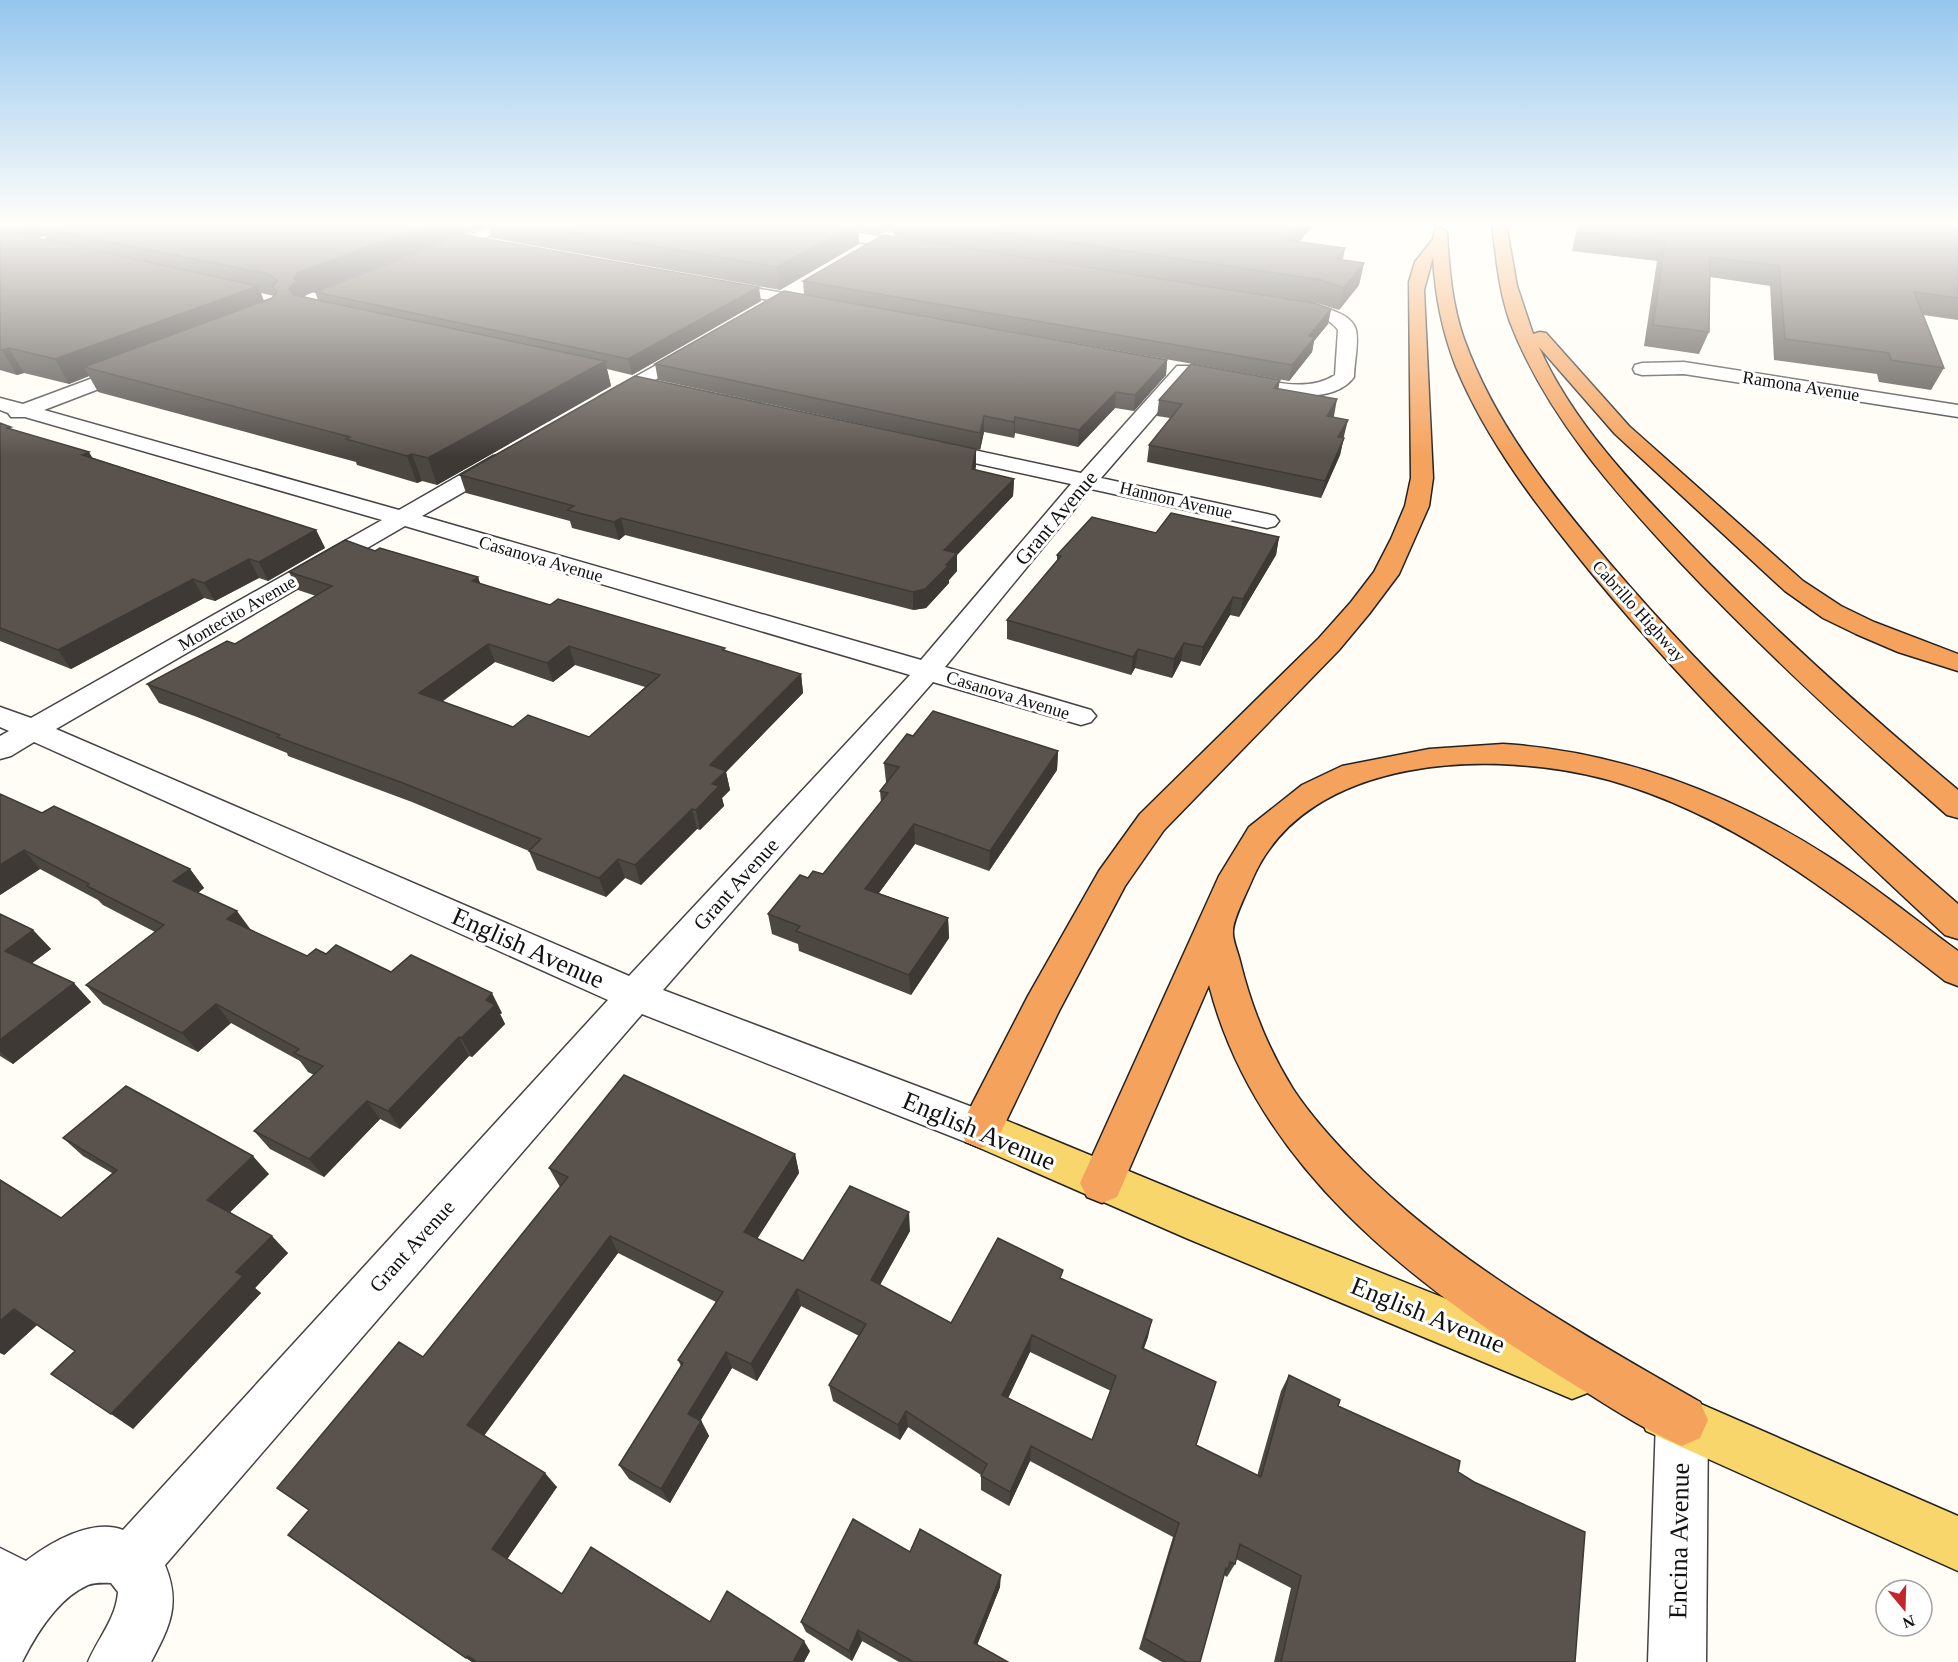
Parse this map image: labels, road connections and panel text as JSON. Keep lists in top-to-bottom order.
{
  "streets": {
    "highway": ["Cabrillo Highway"],
    "main road": ["English Avenue"],
    "street": [
      "Ramona Avenue",
      "Hannon Avenue",
      "Grant Avenue",
      "Casanova Avenue",
      "Montecito Avenue",
      "Encina Avenue"
    ]
  },
  "crossings": [
    ["Hannon Avenue", "Grant Avenue"],
    ["Grant Avenue", "Casanova Avenue"],
    ["Grant Avenue", "English Avenue"],
    ["Casanova Avenue", "Montecito Avenue"],
    ["Montecito Avenue", "English Avenue"],
    ["English Avenue", "Encina Avenue"]
  ],
  "north": "bottom"
}
